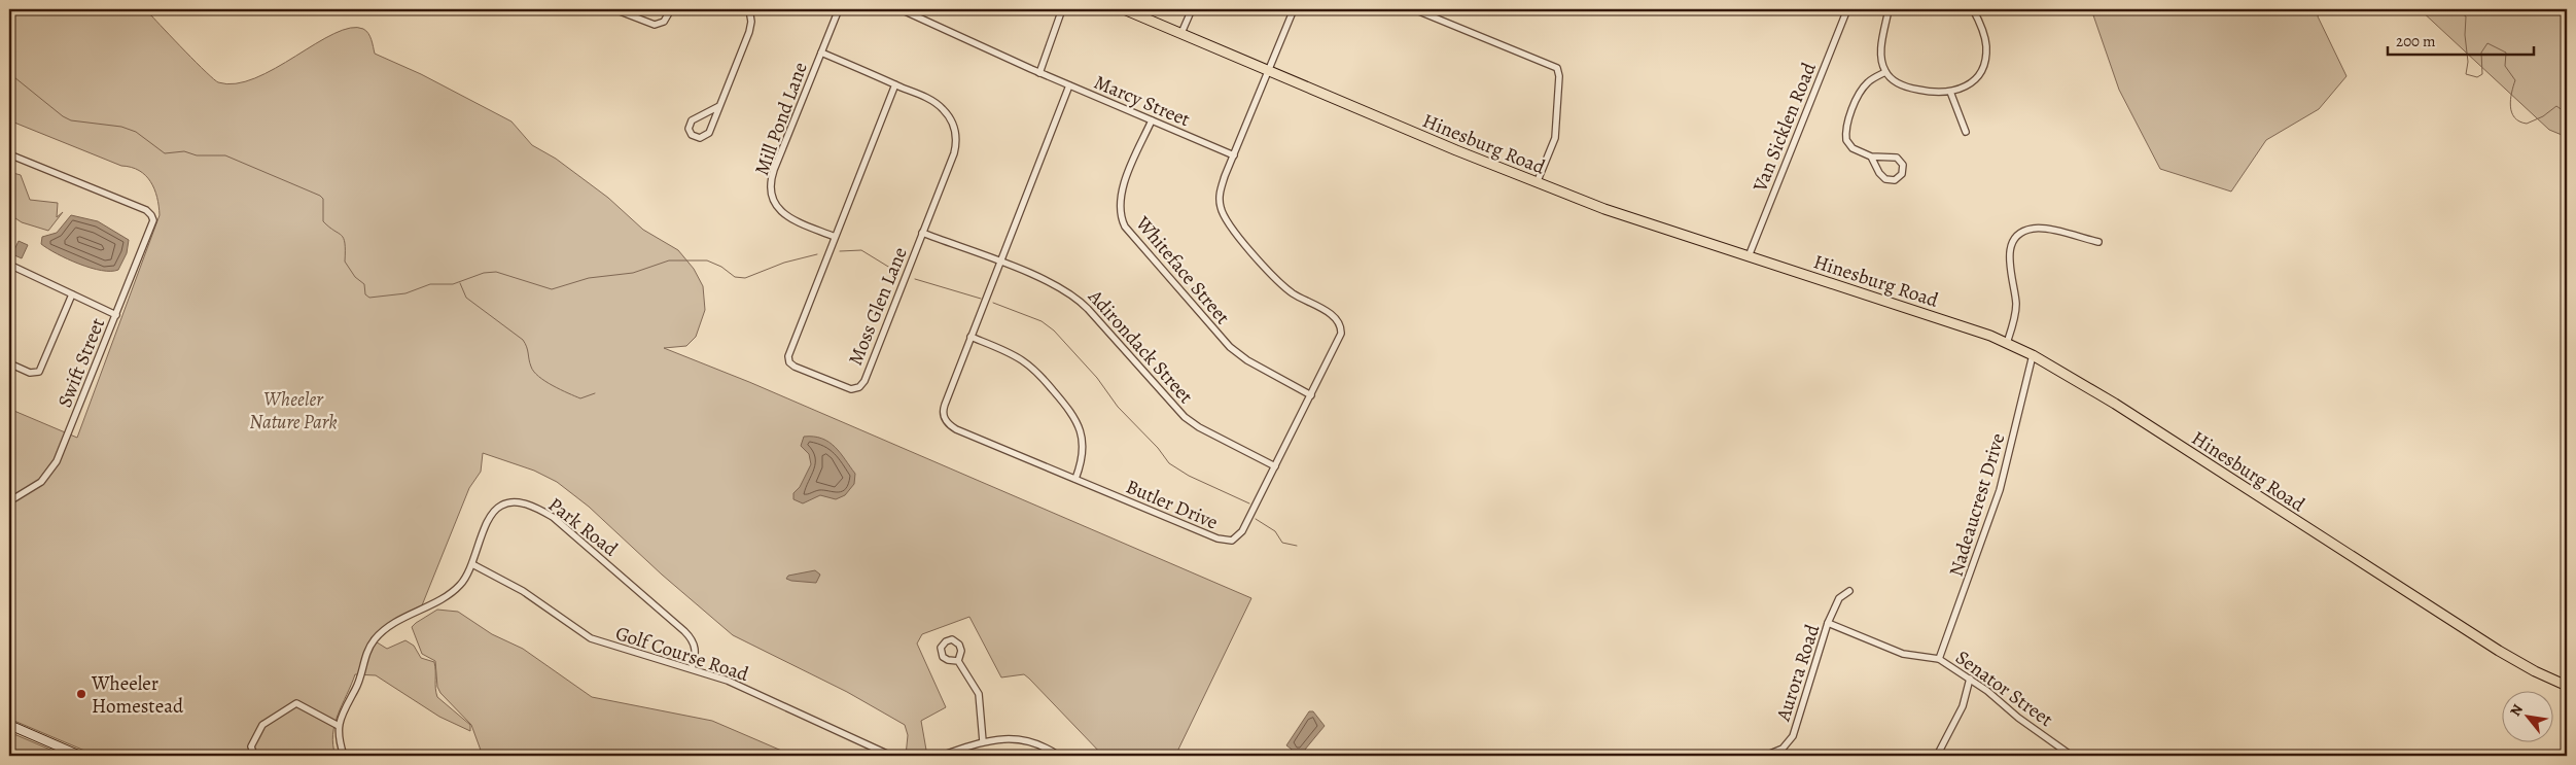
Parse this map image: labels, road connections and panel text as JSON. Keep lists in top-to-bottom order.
{
  "streets": {
    "main road": ["Hinesburg Road"],
    "street": [
      "Marcy Street",
      "Mill Pond Lane",
      "Van Sicklen Road",
      "Whiteface Street",
      "Moss Glen Lane",
      "Adirondack Street",
      "Swift Street",
      "Butler Drive",
      "Nadeaucrest Drive",
      "Park Road",
      "Golf Course Road",
      "Aurora Road",
      "Senator Street"
    ]
  },
  "crossings": [
    ["Marcy Street", "Whiteface Street"],
    ["Marcy Street", "Butler Drive"],
    ["Mill Pond Lane", "Moss Glen Lane"],
    ["Van Sicklen Road", "Hinesburg Road"],
    ["Hinesburg Road", "Butler Drive"],
    ["Hinesburg Road", "Nadeaucrest Drive"],
    ["Whiteface Street", "Butler Drive"],
    ["Moss Glen Lane", "Adirondack Street"],
    ["Adirondack Street", "Butler Drive"],
    ["Nadeaucrest Drive", "Senator Street"],
    ["Park Road", "Golf Course Road"],
    ["Aurora Road", "Senator Street"]
  ],
  "parks": ["Wheeler Nature Park"],
  "places": ["Wheeler Homestead"],
  "scale_bar": "200 m",
  "north": "top left"
}
